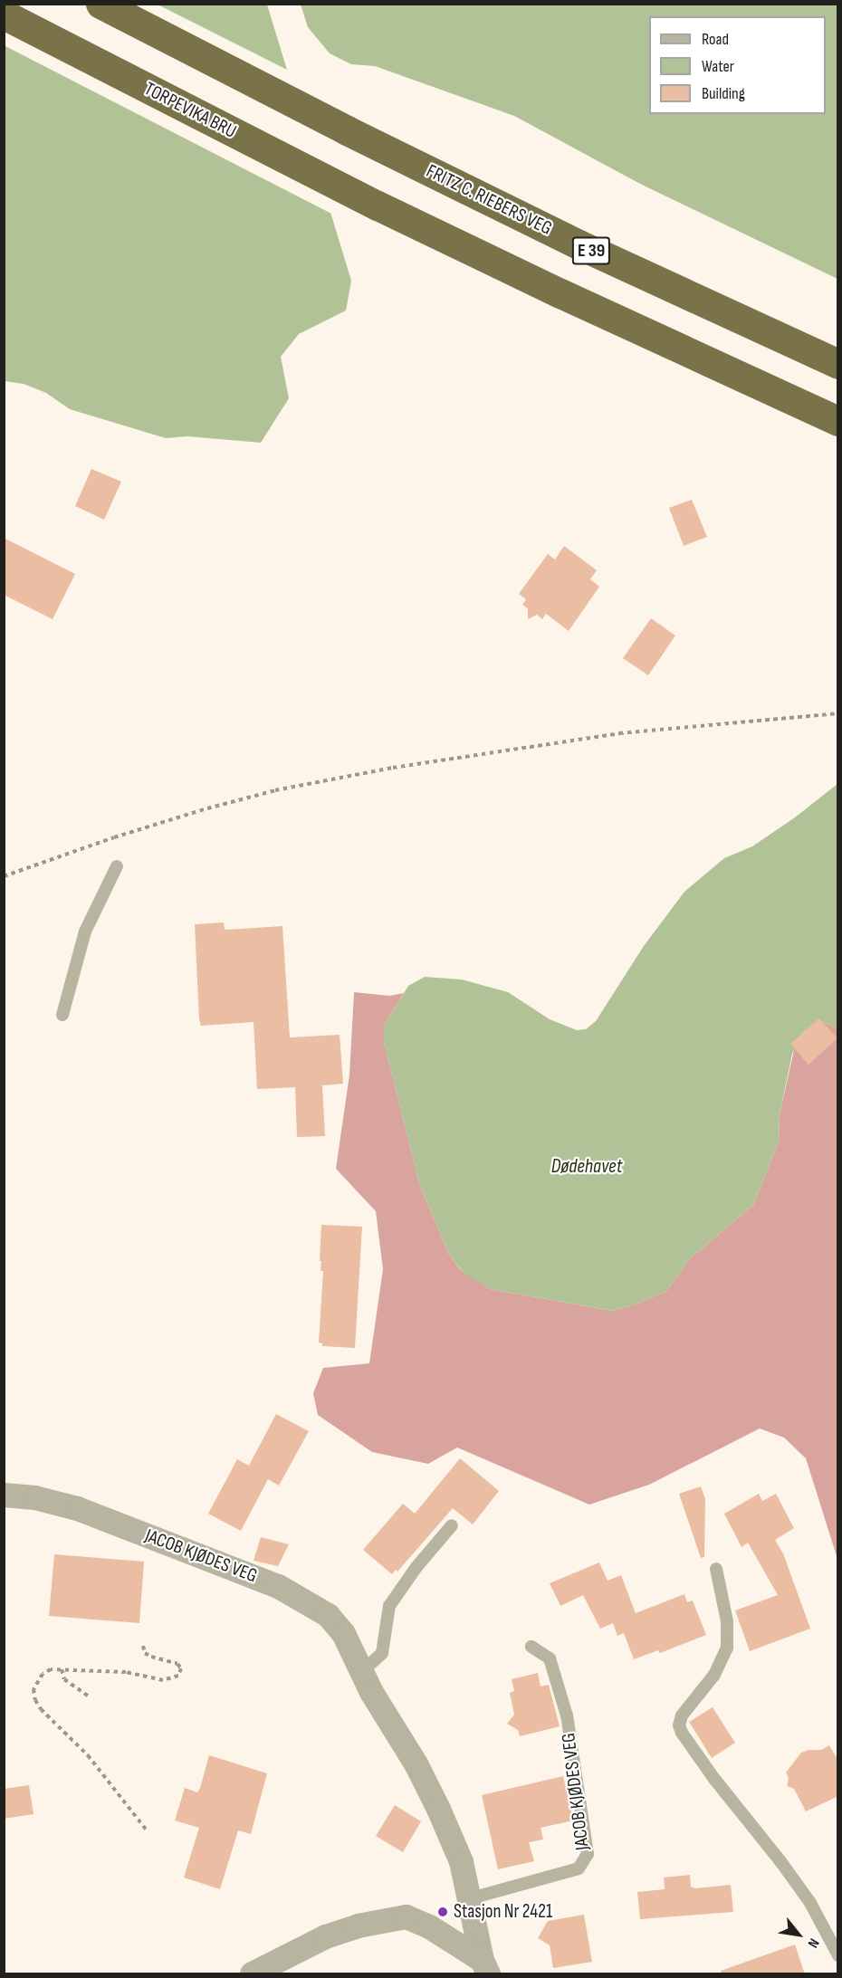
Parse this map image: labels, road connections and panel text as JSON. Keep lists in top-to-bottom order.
{
  "streets": {
    "highway": ["TORPEVIKA BRU", "FRITZ C. RIEBERS VEG", "E 39"],
    "street": ["JACOB KJØDES VEG"]
  },
  "water": ["Dødehavet"],
  "places": ["Stasjon Nr 2421"],
  "legend": ["Road", "Water", "Building"],
  "north": "bottom right"
}
